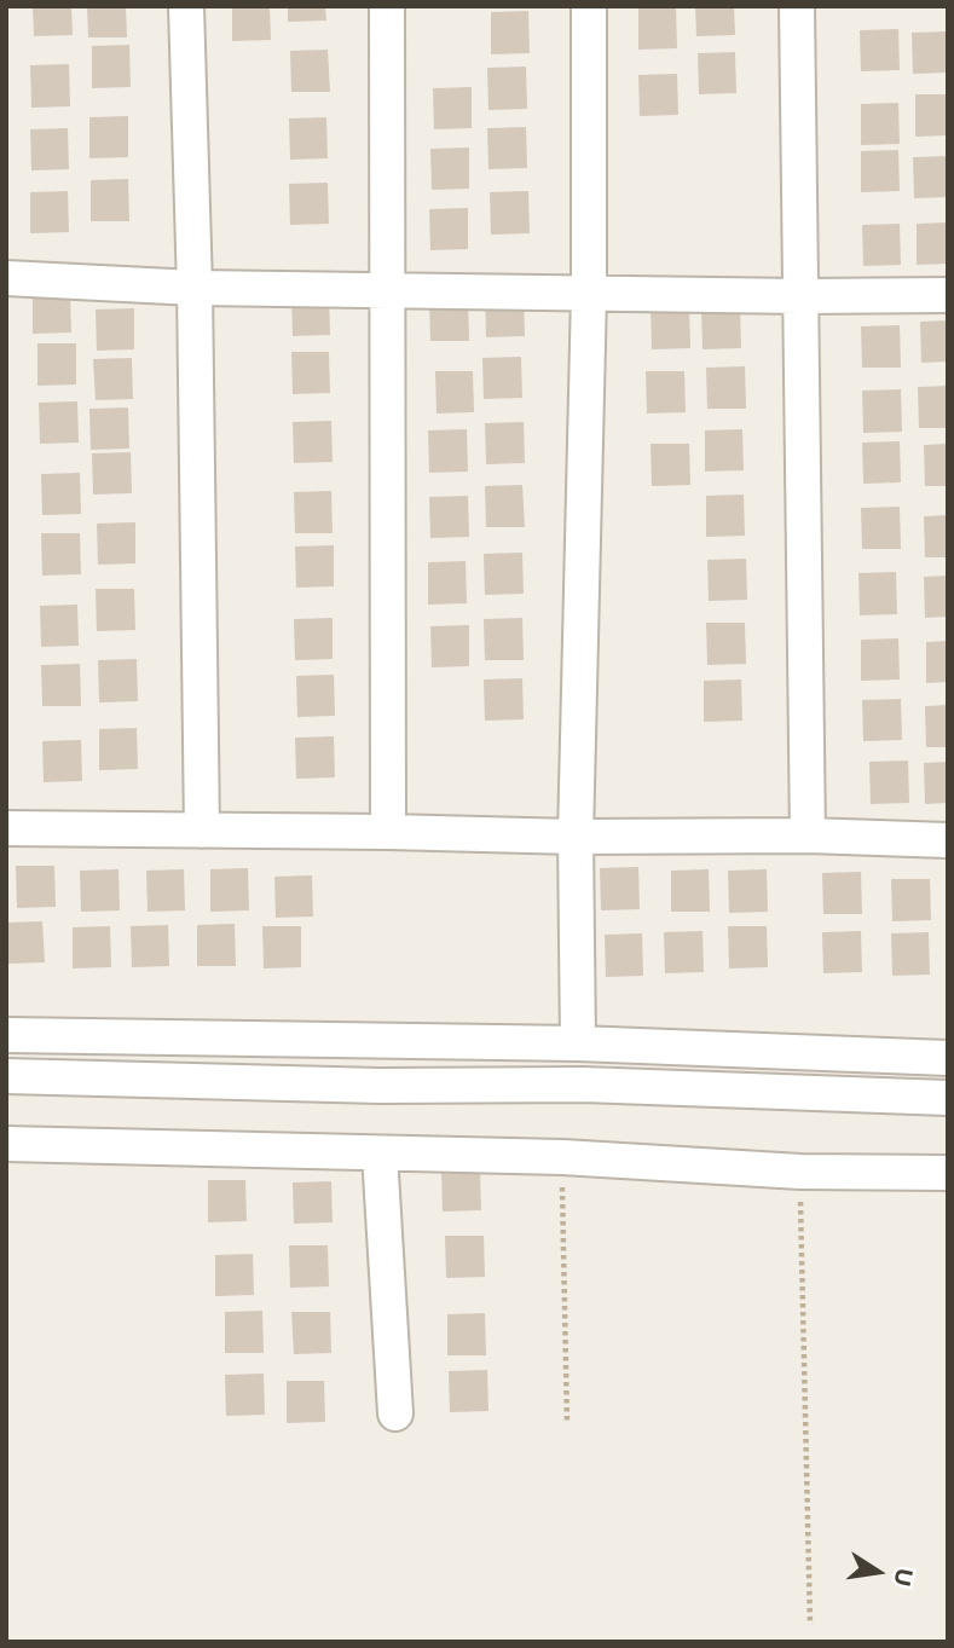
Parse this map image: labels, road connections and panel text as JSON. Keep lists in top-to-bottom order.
{
  "north": "right"
}
